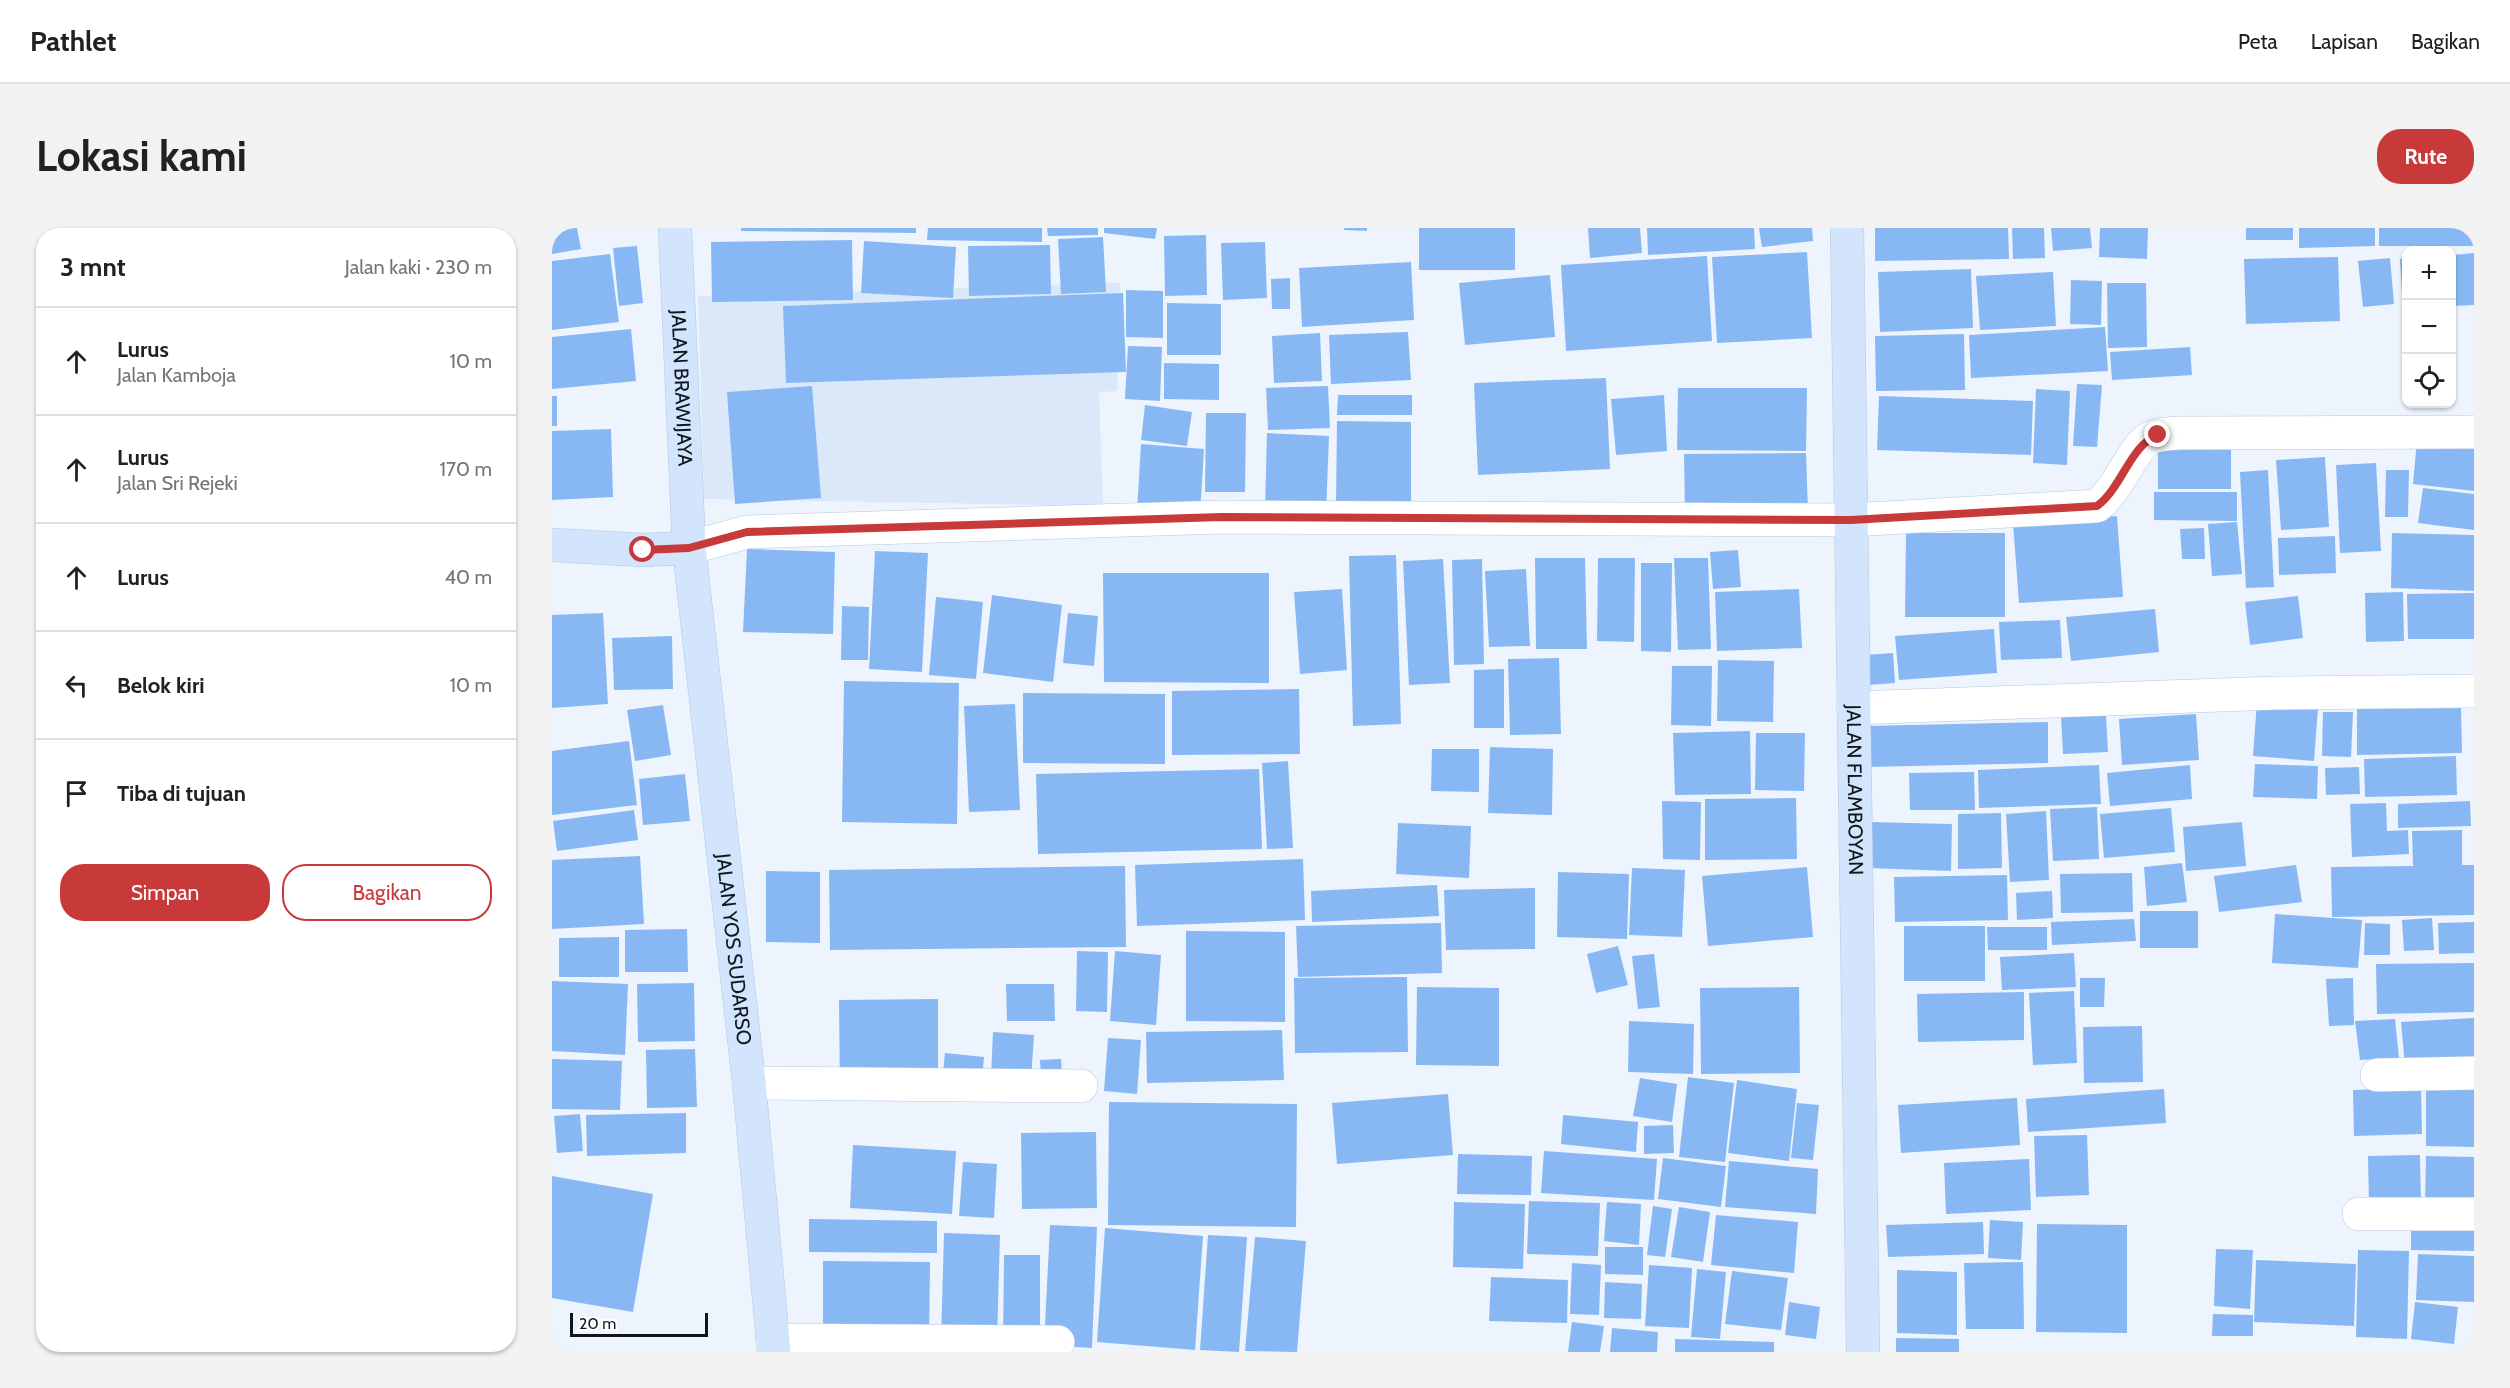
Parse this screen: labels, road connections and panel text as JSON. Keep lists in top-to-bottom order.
{
  "streets": {
    "street": ["JALAN BRAWIJAYA", "JALAN FLAMBOYAN", "JALAN YOS SUDARSO"]
  },
  "crossings": [
    ["JALAN BRAWIJAYA", "JALAN YOS SUDARSO"]
  ],
  "scale_bar": "20 m",
  "page": {
    "header": "Pathlet",
    "nav": ["Peta", "Lapisan", "Bagikan"],
    "buttons": [
      "Rute",
      ["Simpan", "Bagikan"]
    ],
    "title": "Lokasi kami",
    "heading": ["3 mnt", "Jalan kaki · 230 m"],
    "map_buttons": ["+", "−"],
    "list": [
      ["Lurus", "Jalan Kamboja", "10 m"],
      ["Lurus", "Jalan Sri Rejeki", "170 m"],
      ["Lurus", "40 m"],
      ["Belok kiri", "10 m"],
      "Tiba di tujuan"
    ],
    "scale": "20 m"
  }
}
